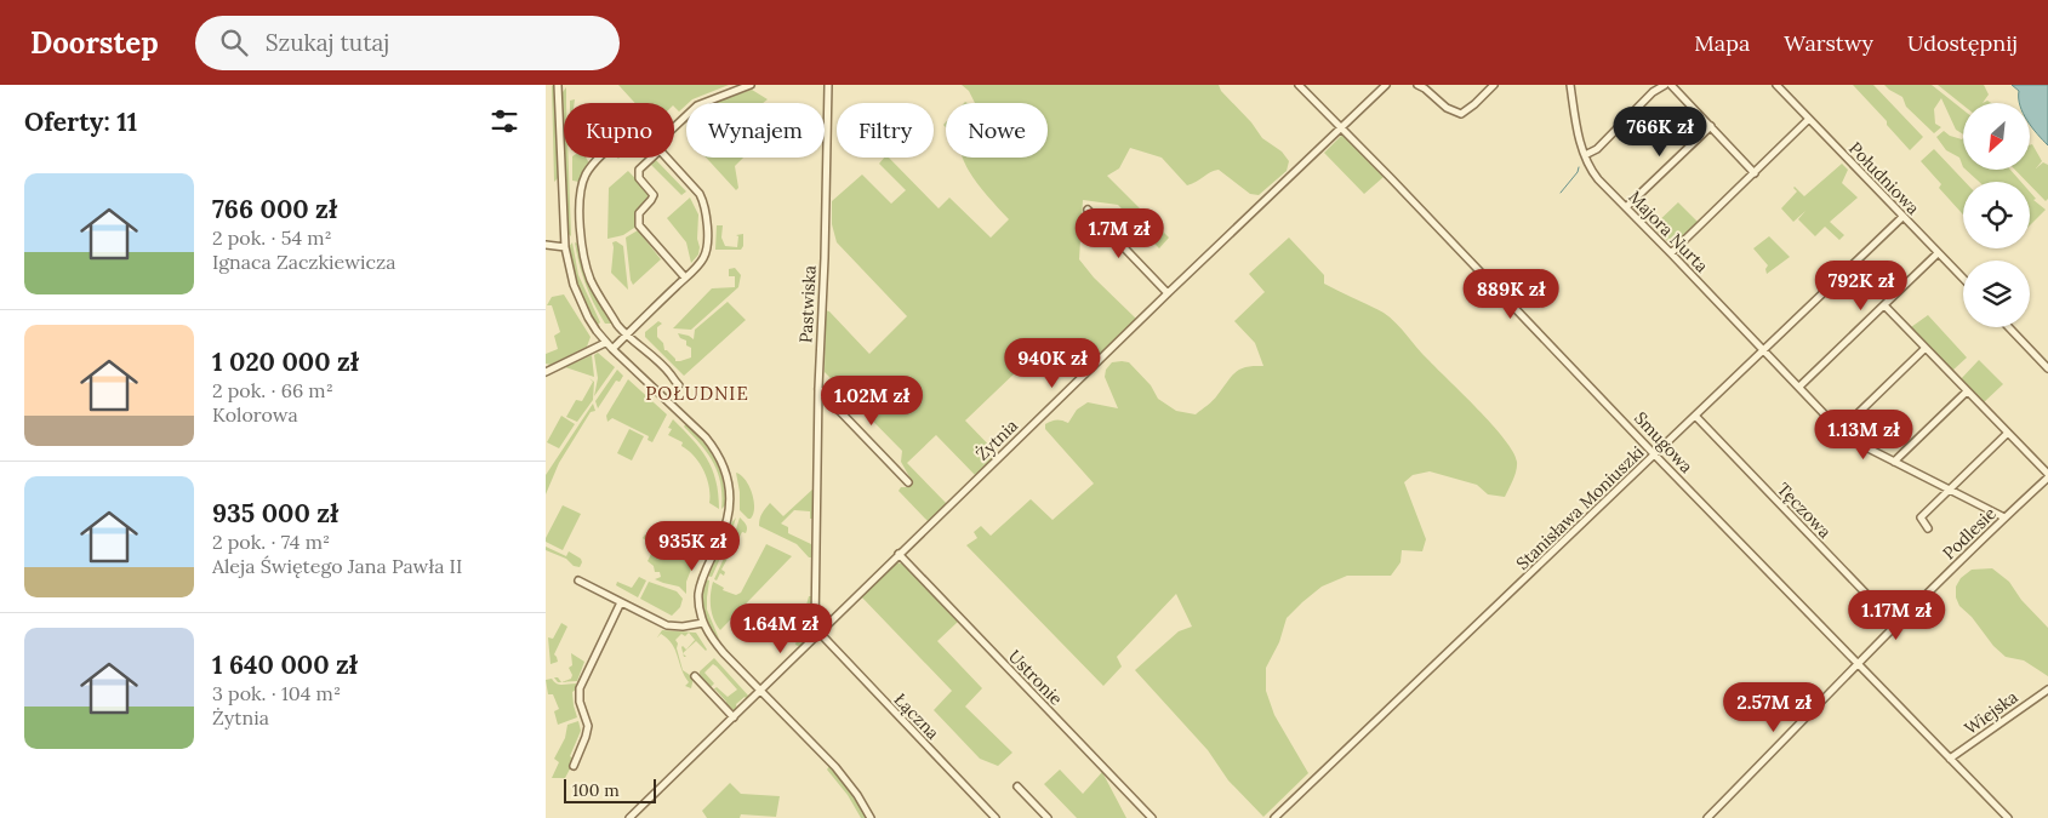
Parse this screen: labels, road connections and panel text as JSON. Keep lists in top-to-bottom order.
{
  "streets": {
    "street": [
      "Południowa",
      "Majora Nurta",
      "Pastwiska",
      "Żytnia",
      "Smugowa",
      "Stanisława Moniuszki",
      "Tęczowa",
      "Podlesie",
      "Ustronie",
      "Wiejska",
      "Łączna"
    ]
  },
  "crossings": [
    ["Południowa", "Stanisława Moniuszki"],
    ["Majora Nurta", "Stanisława Moniuszki"],
    ["Majora Nurta", "Podlesie"],
    ["Pastwiska", "Żytnia"],
    ["Pastwiska", "Łączna"],
    ["Żytnia", "Smugowa"],
    ["Żytnia", "Ustronie"],
    ["Żytnia", "Łączna"],
    ["Smugowa", "Stanisława Moniuszki"],
    ["Smugowa", "Podlesie"],
    ["Smugowa", "Wiejska"],
    ["Stanisława Moniuszki", "Tęczowa"],
    ["Tęczowa", "Podlesie"]
  ],
  "districts": ["POŁUDNIE"],
  "scale_bar": "100 m",
  "north": "bottom left",
  "page": {
    "header": "Doorstep",
    "search": "Szukaj tutaj",
    "nav": ["Mapa", "Warstwy", "Udostępnij"],
    "heading": "Oferty: 11",
    "chip": [
      "Kupno",
      "Wynajem",
      "Filtry",
      "Nowe"
    ],
    "price": [
      "766K zł",
      "1.7M zł",
      "792K zł",
      "889K zł",
      "940K zł",
      "1.02M zł",
      "1.13M zł",
      "935K zł",
      "1.17M zł",
      "1.64M zł",
      "2.57M zł"
    ],
    "list": [
      {
        "name": "766 000 zł",
        "note": "2 pok. · 54 m² · Ignaca Zaczkiewicza"
      },
      {
        "name": "1 020 000 zł",
        "note": "2 pok. · 66 m² · Kolorowa"
      },
      {
        "name": "935 000 zł",
        "note": "2 pok. · 74 m² · Aleja Świętego Jana Pawła II"
      },
      {
        "name": "1 640 000 zł",
        "note": "3 pok. · 104 m² · Żytnia"
      }
    ],
    "scale": "100 m"
  }
}
